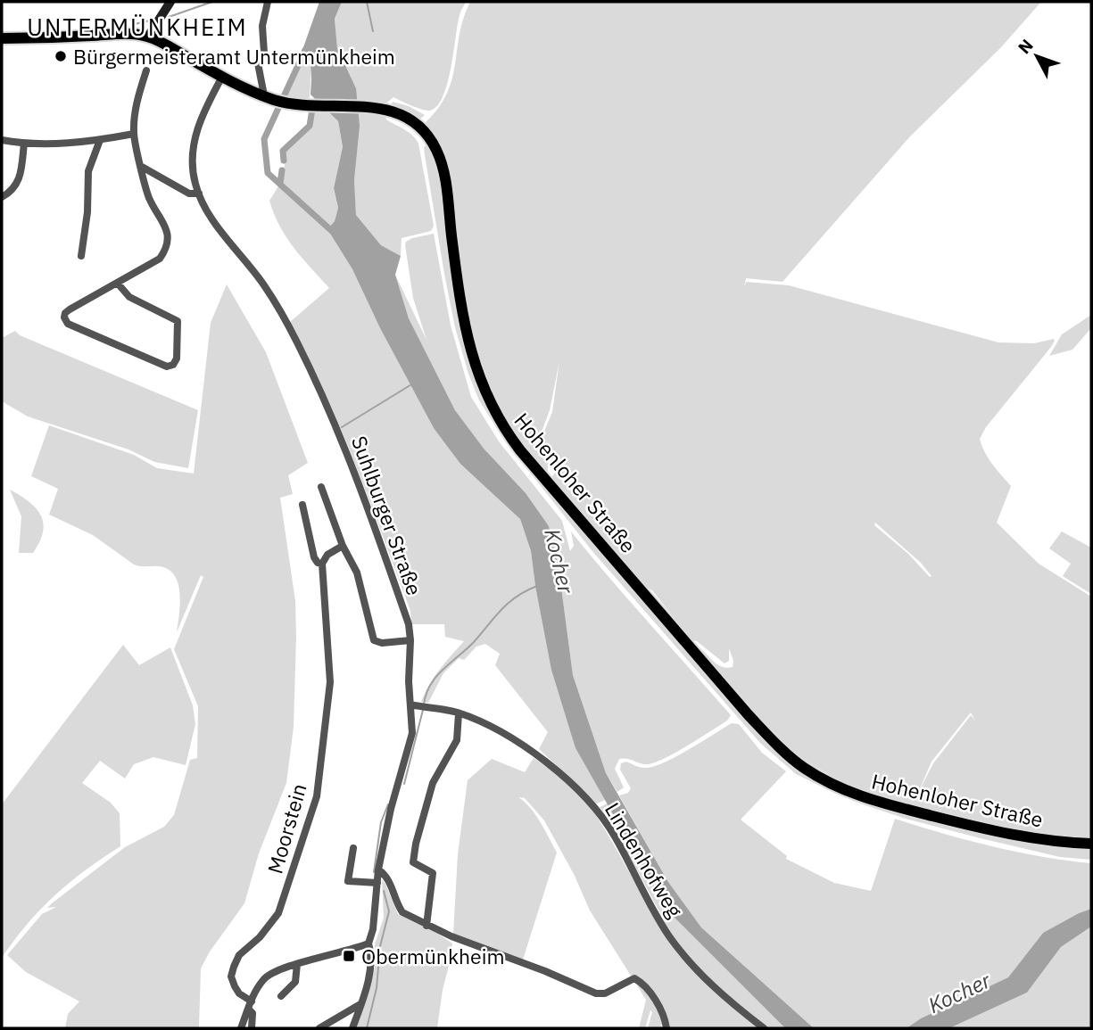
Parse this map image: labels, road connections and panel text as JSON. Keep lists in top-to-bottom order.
{
  "streets": {
    "main road": ["Hohenloher Straße"],
    "street": ["Suhlburger Straße", "Moorstein", "Lindenhofweg"]
  },
  "crossings": [
    ["Hohenloher Straße", "Suhlburger Straße"],
    ["Suhlburger Straße", "Lindenhofweg"]
  ],
  "districts": ["UNTERMÜNKHEIM"],
  "water": ["Kocher"],
  "places": {
    "other": ["Bürgermeisteramt Untermünkheim"],
    "transit": ["Obermünkheim"]
  },
  "north": "top left"
}
